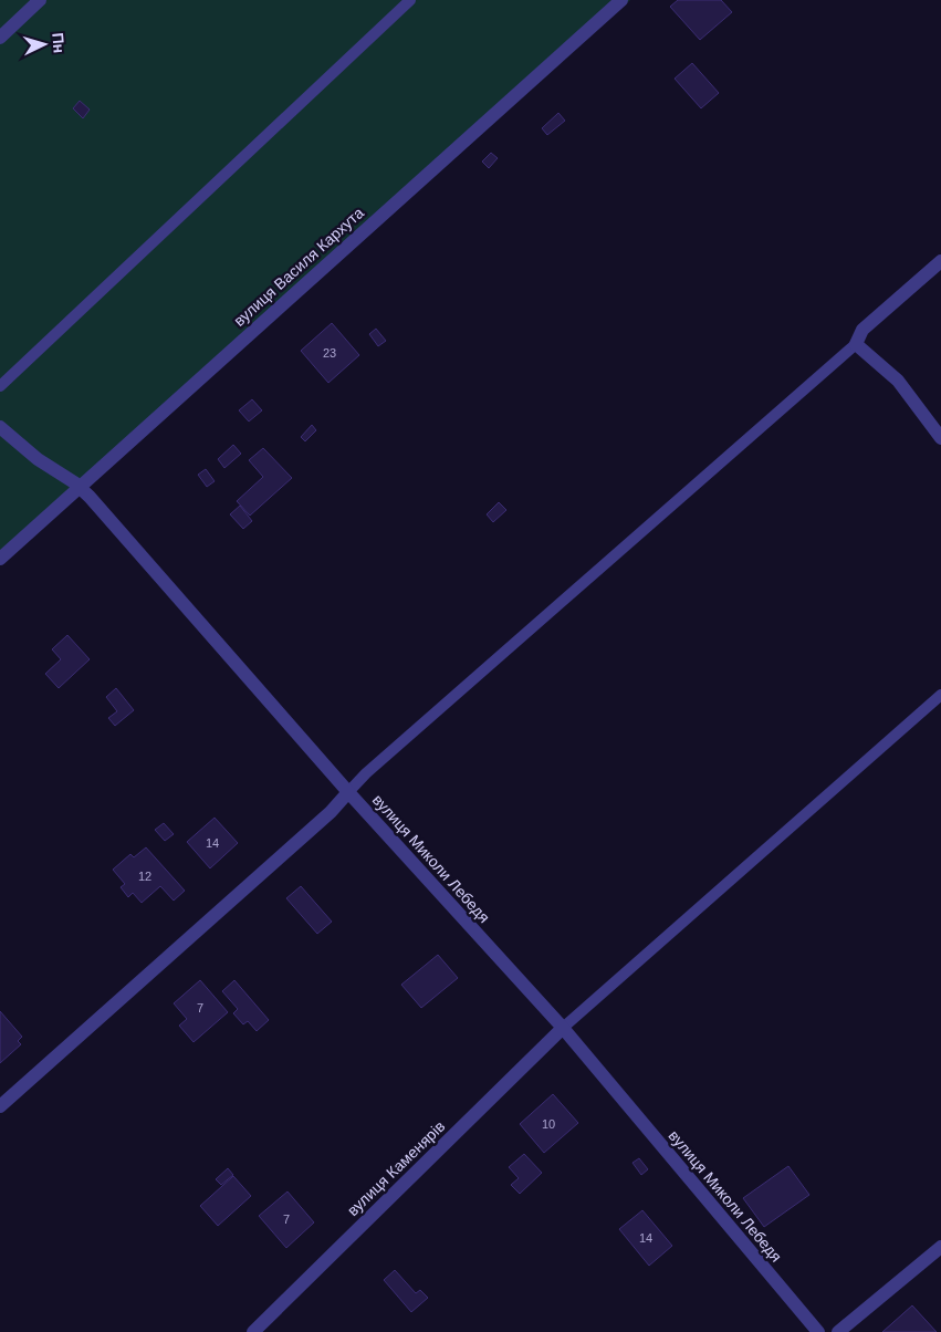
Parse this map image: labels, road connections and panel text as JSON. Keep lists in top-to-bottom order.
{
  "streets": {
    "street": ["вулиця Василя Кархута", "вулиця Миколи Лебедя", "вулиця Каменярів"]
  },
  "crossings": [
    ["вулиця Василя Кархута", "вулиця Миколи Лебедя"],
    ["вулиця Миколи Лебедя", "вулиця Каменярів"]
  ],
  "house_numbers": [
    "23",
    "14",
    "12",
    "7",
    "10",
    "7",
    "14"
  ],
  "north": "right"
}
